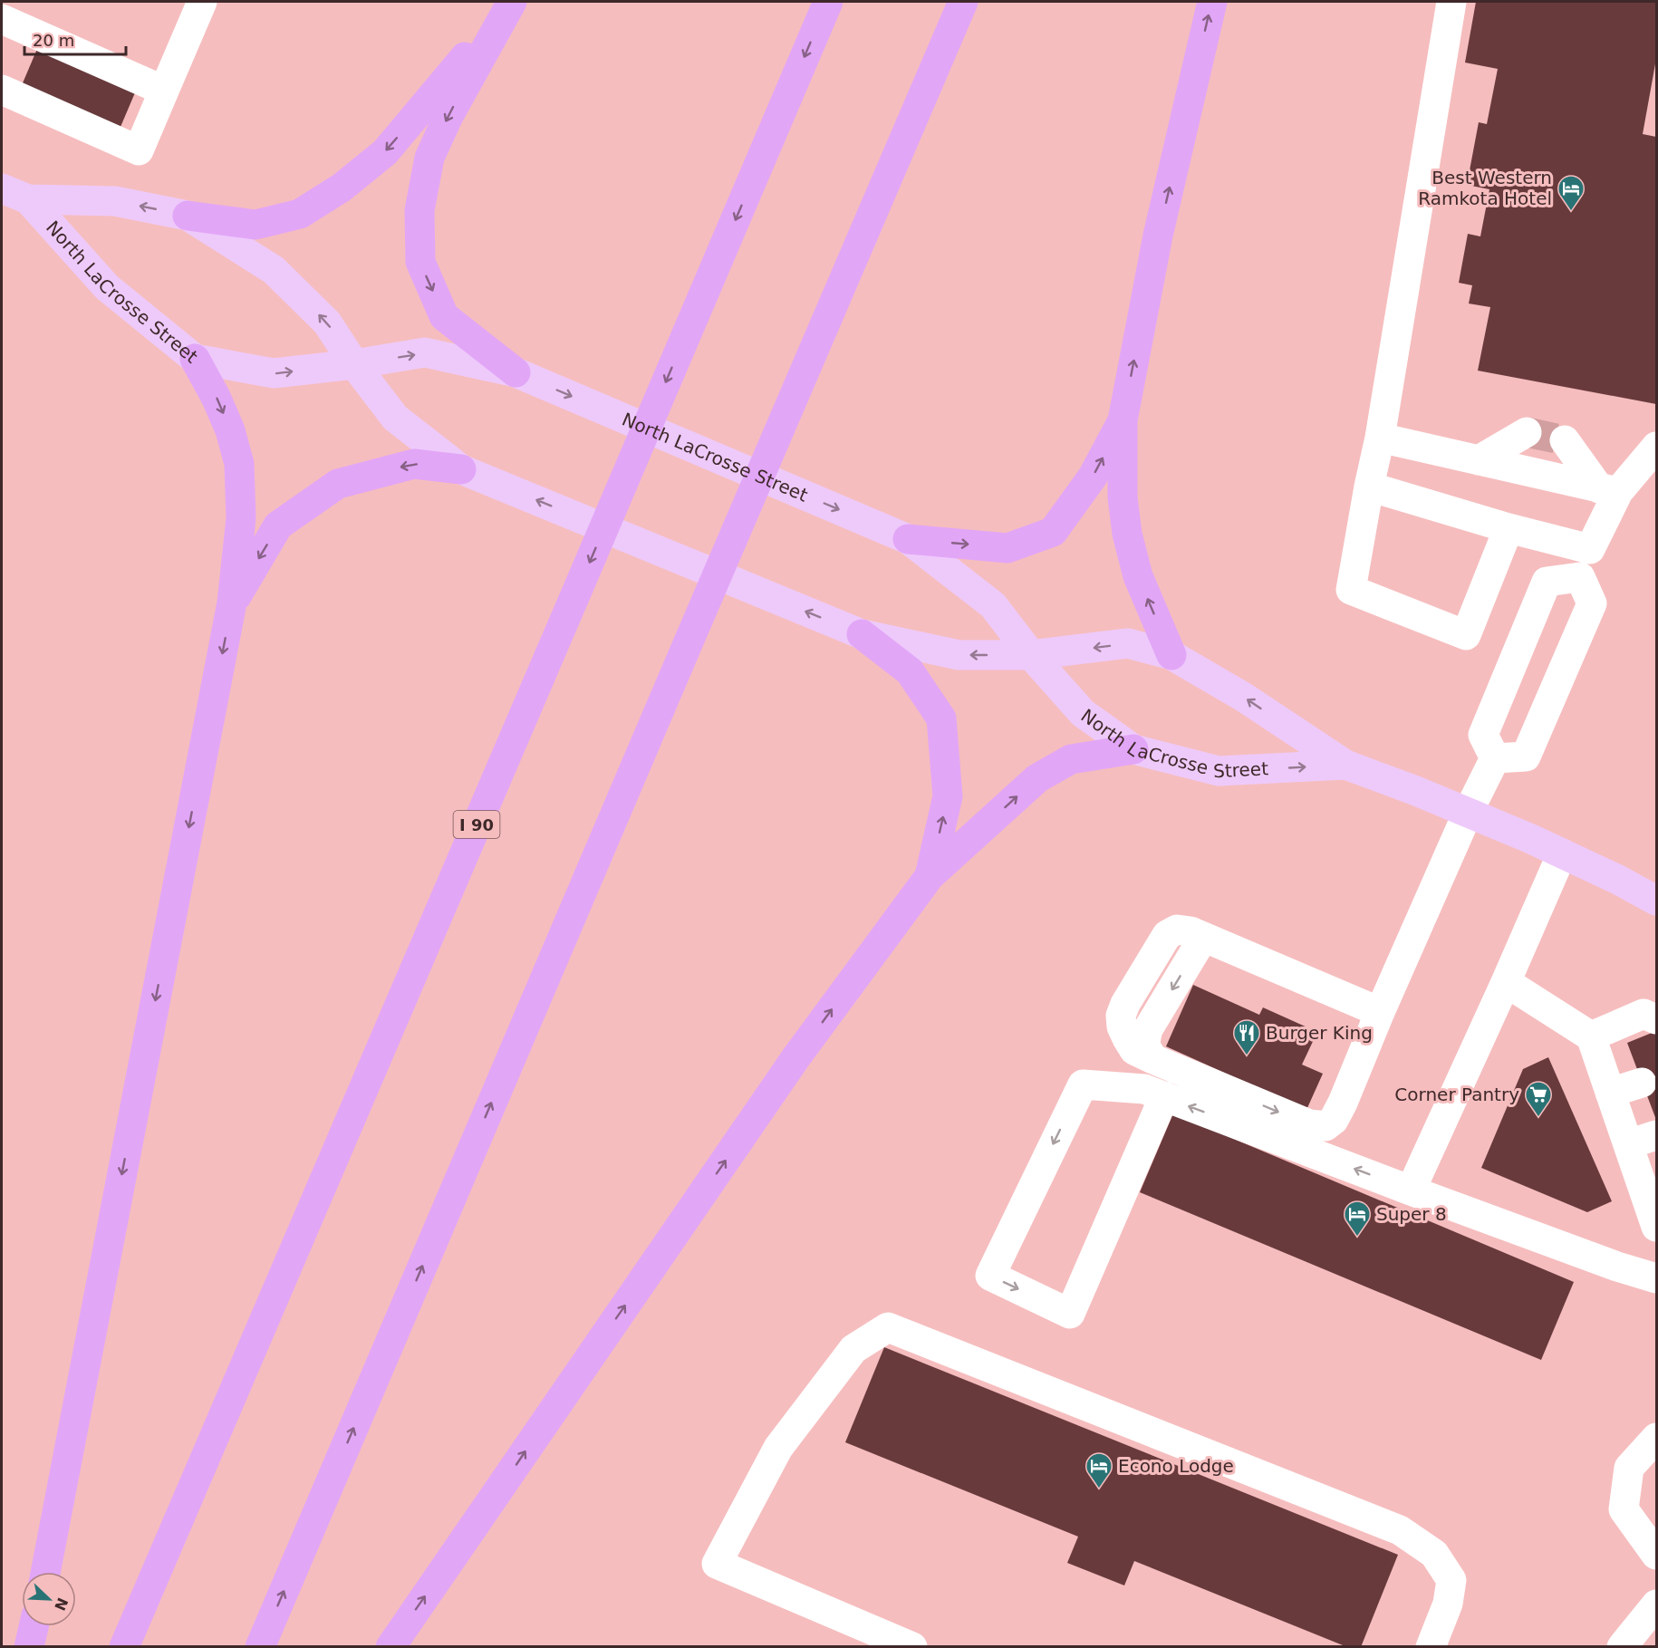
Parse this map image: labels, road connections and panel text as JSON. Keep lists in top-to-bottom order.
{
  "streets": {
    "highway": ["I 90"],
    "main road": ["North LaCrosse Street"]
  },
  "places": {
    "hotel": ["Best Western Ramkota Hotel", "Super 8", "Econo Lodge"],
    "restaurant": ["Burger King"],
    "supermarket": ["Corner Pantry"]
  },
  "scale_bar": "20 m",
  "north": "bottom right"
}
